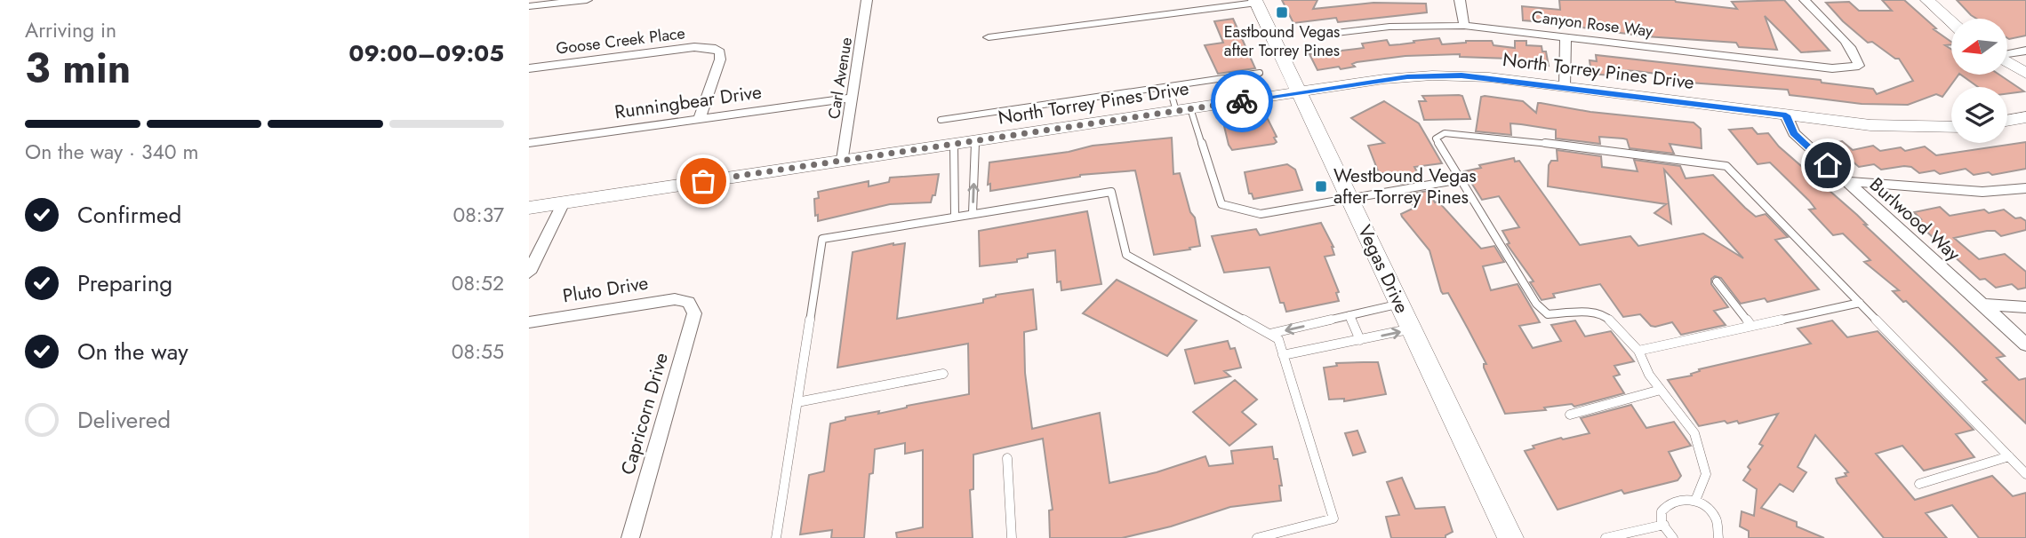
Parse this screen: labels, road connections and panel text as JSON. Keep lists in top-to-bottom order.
{
  "streets": {
    "main road": ["North Torrey Pines Drive", "Vegas Drive"],
    "street": [
      "Canyon Rose Way",
      "Goose Creek Place",
      "Carl Avenue",
      "Runningbear Drive",
      "Burlwood Way",
      "Pluto Drive",
      "Capricorn Drive"
    ]
  },
  "crossings": [
    ["Goose Creek Place", "Runningbear Drive"],
    ["North Torrey Pines Drive", "Carl Avenue"],
    ["North Torrey Pines Drive", "Burlwood Way"],
    ["North Torrey Pines Drive", "Vegas Drive"],
    ["Carl Avenue", "Runningbear Drive"],
    ["Pluto Drive", "Capricorn Drive"]
  ],
  "places": {
    "transit": ["Eastbound Vegas after Torrey Pines", "Westbound Vegas after Torrey Pines"]
  },
  "north": "left",
  "page": {
    "heading": ["3 min", "Arriving in", "09:00–09:05"],
    "bar": "On the way · 340 m",
    "list": [
      ["Confirmed", "08:37"],
      ["Preparing", "08:52"],
      ["On the way", "08:55"],
      "Delivered"
    ]
  }
}
